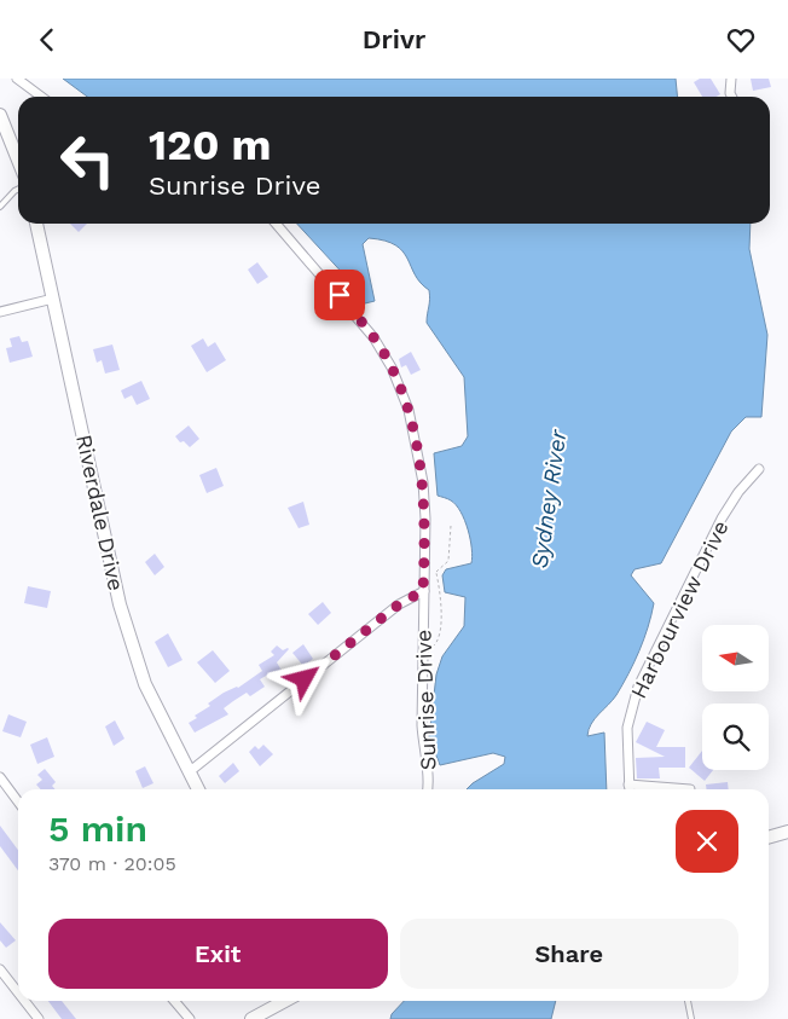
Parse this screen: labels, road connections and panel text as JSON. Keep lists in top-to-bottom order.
{
  "streets": {
    "main road": ["Riverdale Drive"],
    "street": ["Harbourview Drive", "Sunrise Drive"]
  },
  "water": ["Sydney River"],
  "north": "left",
  "page": {
    "header": "Drivr",
    "turn": ["120 m", "Sunrise Drive"],
    "heading": ["5 min", "370 m · 20:05"],
    "buttons": ["Exit", "Share"]
  }
}
